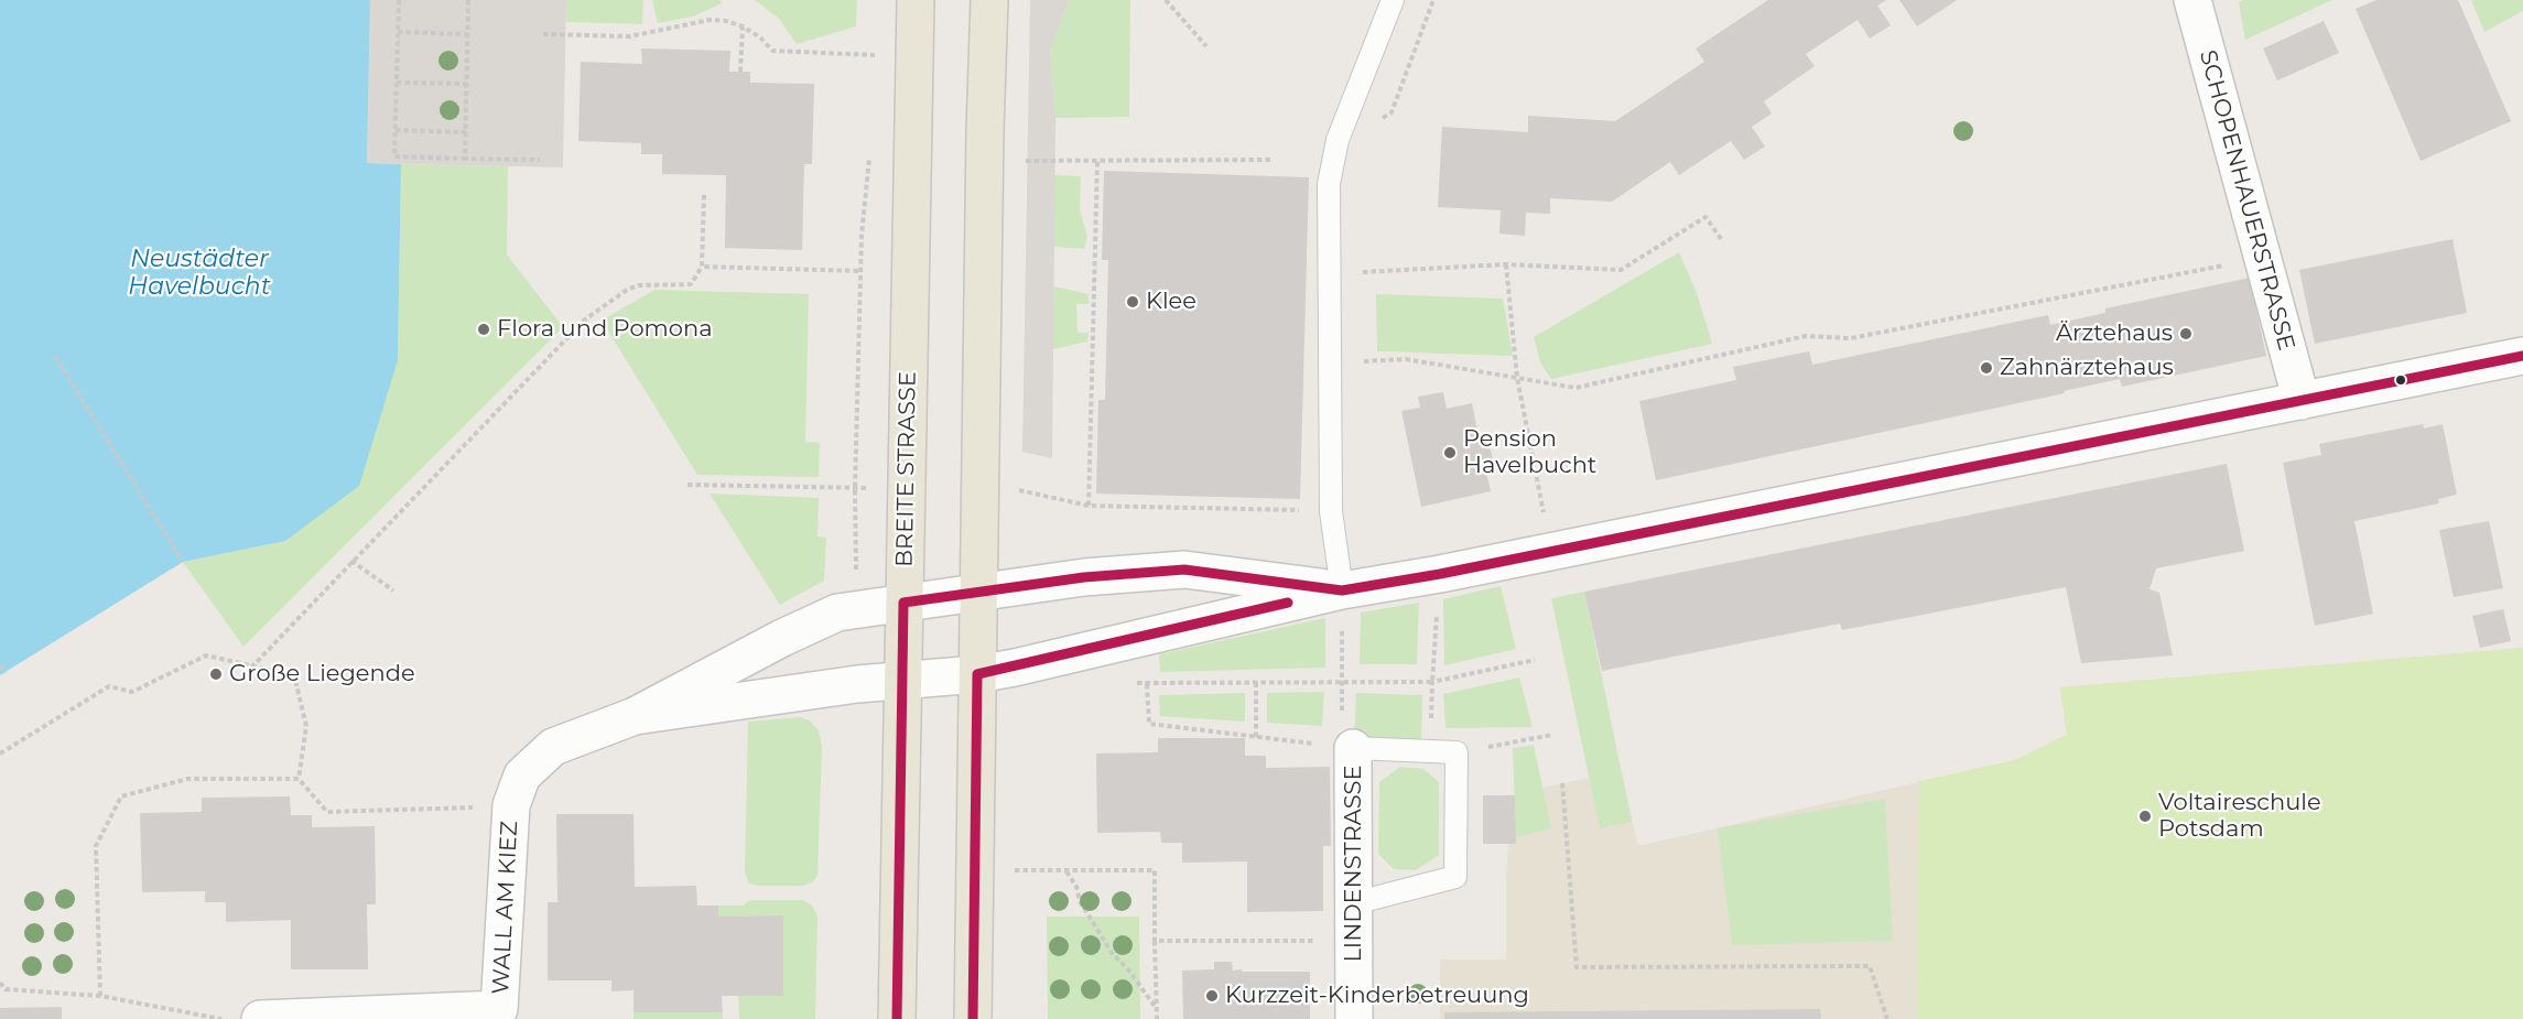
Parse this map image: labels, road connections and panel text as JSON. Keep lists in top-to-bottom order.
{
  "streets": {
    "main road": ["BREITE STRASSE"],
    "street": ["SCHOPENHAUERSTRASSE", "LINDENSTRASSE", "WALL AM KIEZ"]
  },
  "crossings": [
    ["BREITE STRASSE", "WALL AM KIEZ"]
  ],
  "water": ["Neustädter Havelbucht"],
  "places": [
    "Klee",
    "Flora und Pomona",
    "Ärztehaus",
    "Zahnärztehaus",
    "Pension Havelbucht",
    "Große Liegende",
    "Voltaireschule Potsdam",
    "Kurzzeit-Kinderbetreuung"
  ]
}
